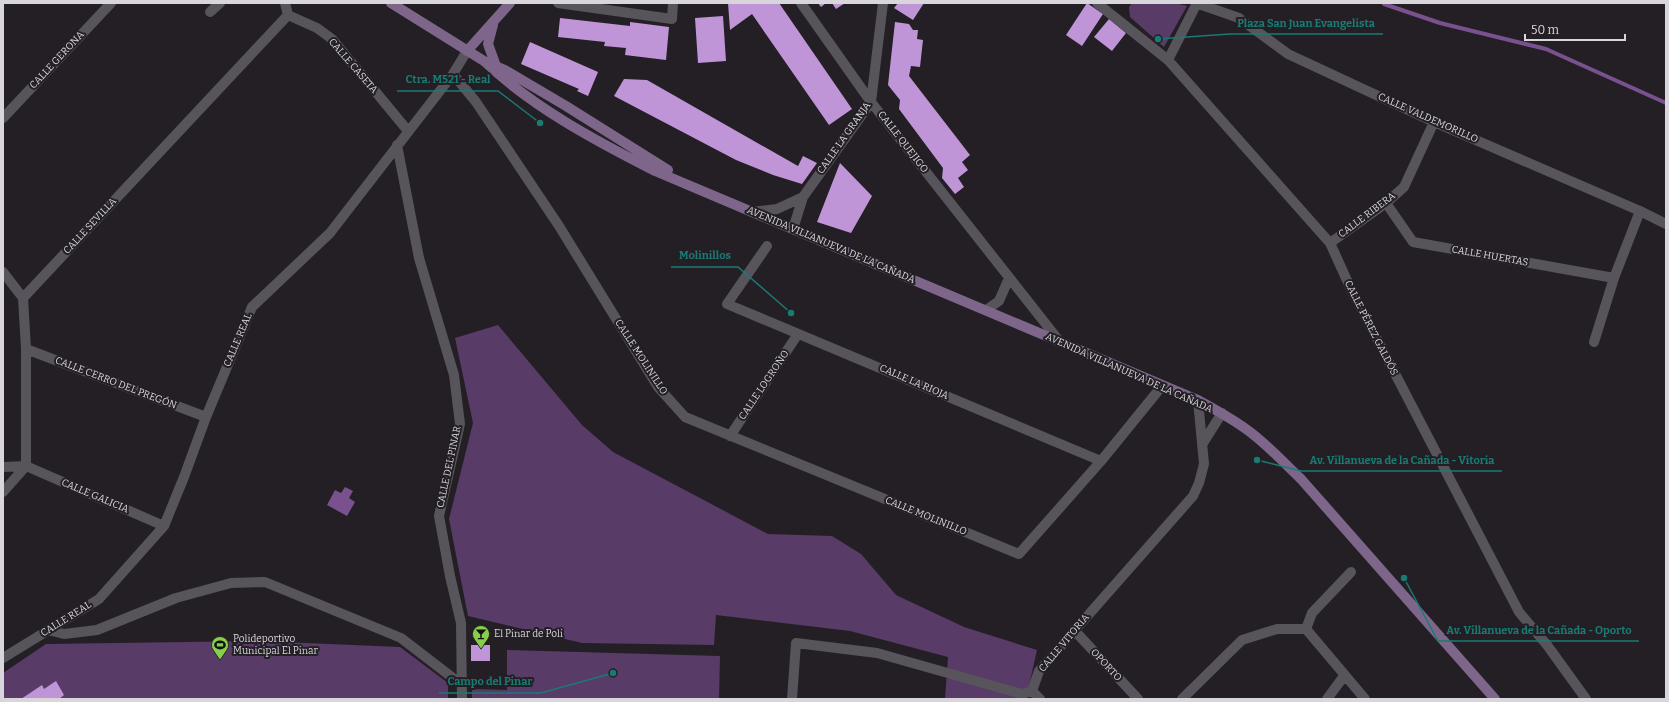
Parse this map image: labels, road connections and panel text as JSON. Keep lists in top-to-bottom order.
{
  "streets": {
    "main road": ["AVENIDA VILLANUEVA DE LA CAÑADA", "CALLE REAL"],
    "street": [
      "CALLE GERONA",
      "CALLE CASETA",
      "CALLE VALDEMORILLO",
      "CALLE LA GRANJA",
      "CALLE QUEJIGO",
      "CALLE RIBERA",
      "CALLE SEVILLA",
      "CALLE HUERTAS",
      "CALLE PÉREZ GALDÓS",
      "CALLE MOLINILLO",
      "CALLE LA RIOJA",
      "CALLE CERRO DEL PREGÓN",
      "CALLE LOGROÑO",
      "CALLE DEL PINAR",
      "CALLE GALICIA",
      "CALLE VITORIA",
      "OPORTO"
    ]
  },
  "crossings": [
    ["CALLE CASETA", "CALLE SEVILLA"],
    ["CALLE CASETA", "CALLE REAL"],
    ["CALLE VALDEMORILLO", "CALLE RIBERA"],
    ["CALLE LA GRANJA", "CALLE QUEJIGO"],
    ["CALLE LA GRANJA", "AVENIDA VILLANUEVA DE LA CAÑADA"],
    ["CALLE QUEJIGO", "AVENIDA VILLANUEVA DE LA CAÑADA"],
    ["CALLE RIBERA", "CALLE HUERTAS"],
    ["CALLE RIBERA", "CALLE PÉREZ GALDÓS"],
    ["AVENIDA VILLANUEVA DE LA CAÑADA", "CALLE REAL"],
    ["AVENIDA VILLANUEVA DE LA CAÑADA", "CALLE VITORIA"],
    ["CALLE REAL", "CALLE MOLINILLO"],
    ["CALLE REAL", "CALLE CERRO DEL PREGÓN"],
    ["CALLE REAL", "CALLE DEL PINAR"],
    ["CALLE REAL", "CALLE GALICIA"],
    ["CALLE MOLINILLO", "CALLE LA RIOJA"],
    ["CALLE MOLINILLO", "CALLE LOGROÑO"],
    ["CALLE LA RIOJA", "CALLE LOGROÑO"],
    ["CALLE VITORIA", "OPORTO"]
  ],
  "places": {
    "other": [
      "Plaza San Juan Evangelista",
      "Ctra. M521 - Real",
      "Molinillos",
      "Av. Villanueva de la Cañada - Vitoria",
      "Av. Villanueva de la Cañada - Oporto",
      "Campo del Pinar"
    ],
    "bar": ["El Pinar de Poli"],
    "sports": ["Polideportivo Municipal El Pinar"]
  },
  "scale_bar": "50 m"
}
